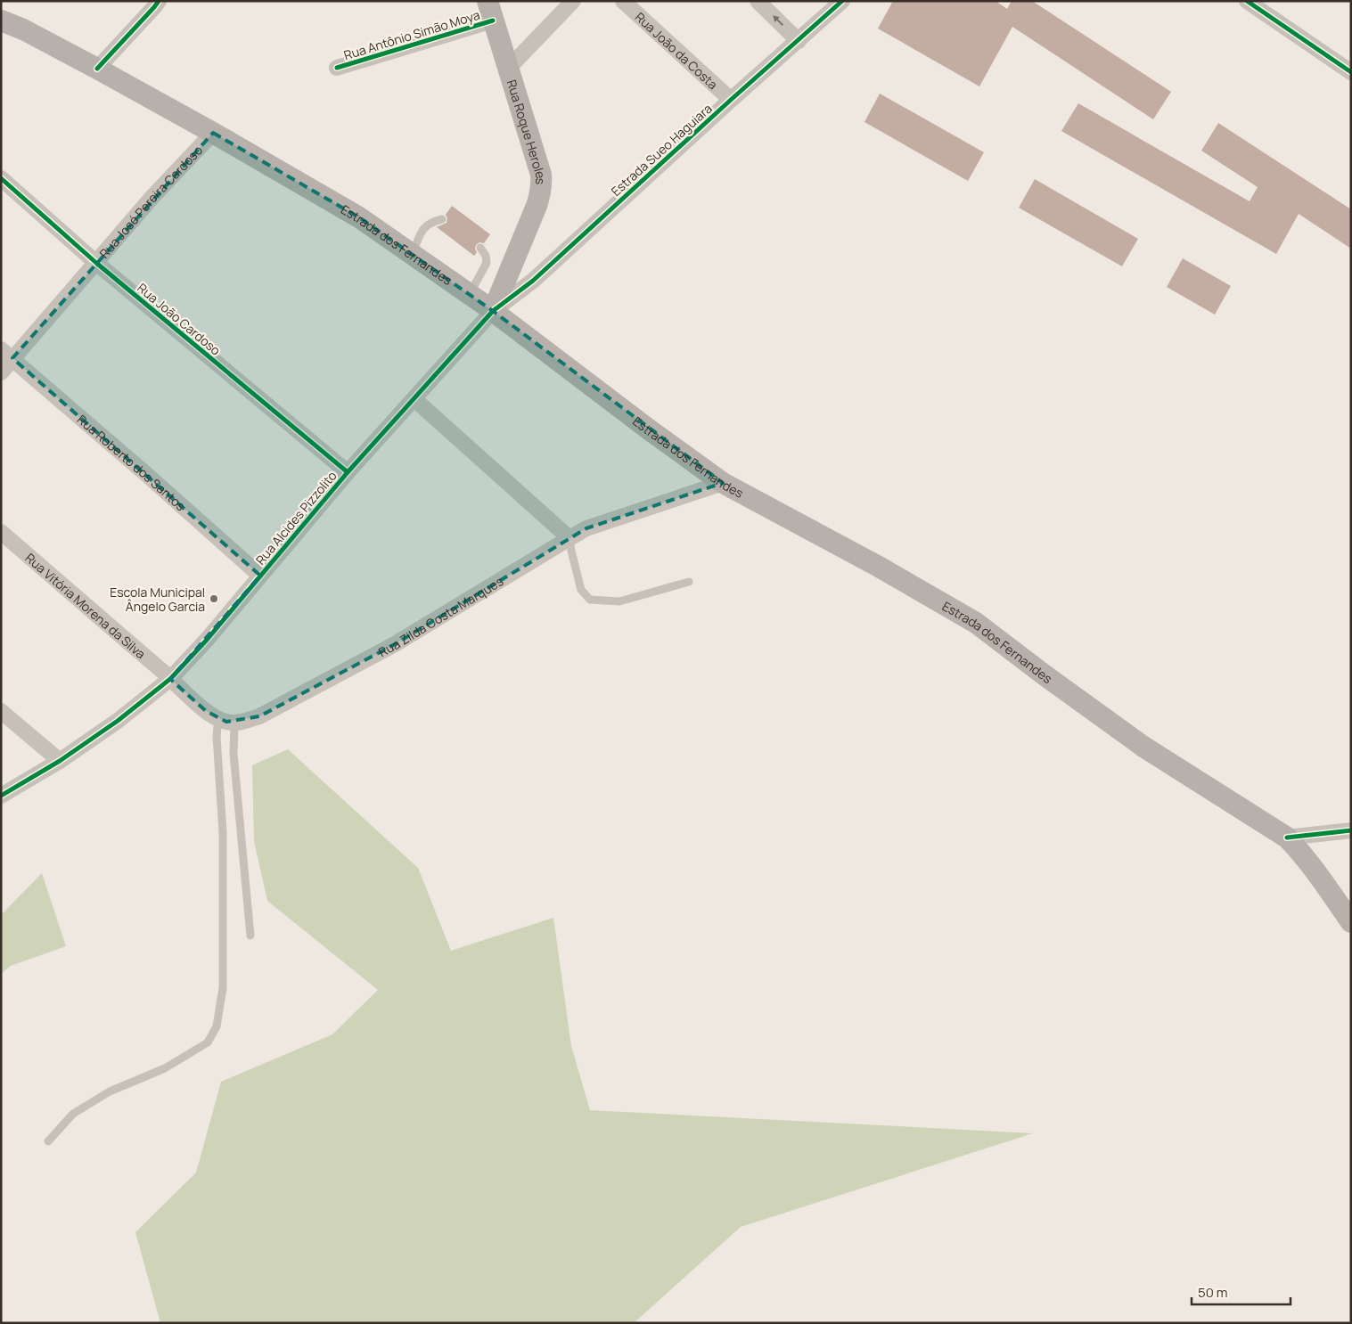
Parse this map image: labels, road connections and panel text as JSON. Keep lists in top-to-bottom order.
{
  "streets": {
    "main road": ["Rua Roque Heroles", "Estrada dos Fernandes"],
    "street": [
      "Rua Antônio Simão Moya",
      "Rua João da Costa",
      "Estrada Sueo Haguiara",
      "Rua José Pereira Cardoso",
      "Rua João Cardoso",
      "Rua Roberto dos Santos",
      "Rua Alcides Pizzolito",
      "Rua Vitória Morena da Silva",
      "Rua Zilda Costa Marques"
    ]
  },
  "crossings": [
    ["Rua Antônio Simão Moya", "Rua Roque Heroles"],
    ["Rua João da Costa", "Estrada Sueo Haguiara"],
    ["Rua Roque Heroles", "Estrada Sueo Haguiara"],
    ["Rua Roque Heroles", "Estrada dos Fernandes"],
    ["Rua Roque Heroles", "Rua Alcides Pizzolito"],
    ["Estrada Sueo Haguiara", "Estrada dos Fernandes"],
    ["Estrada Sueo Haguiara", "Rua Alcides Pizzolito"],
    ["Rua José Pereira Cardoso", "Estrada dos Fernandes"],
    ["Rua José Pereira Cardoso", "Rua João Cardoso"],
    ["Rua José Pereira Cardoso", "Rua Roberto dos Santos"],
    ["Estrada dos Fernandes", "Rua Alcides Pizzolito"],
    ["Estrada dos Fernandes", "Rua Zilda Costa Marques"],
    ["Rua João Cardoso", "Rua Alcides Pizzolito"],
    ["Rua Roberto dos Santos", "Rua Alcides Pizzolito"],
    ["Rua Alcides Pizzolito", "Rua Vitória Morena da Silva"],
    ["Rua Alcides Pizzolito", "Rua Zilda Costa Marques"],
    ["Rua Vitória Morena da Silva", "Rua Zilda Costa Marques"]
  ],
  "places": ["Escola Municipal Ângelo Garcia"],
  "scale_bar": "50 m"
}
